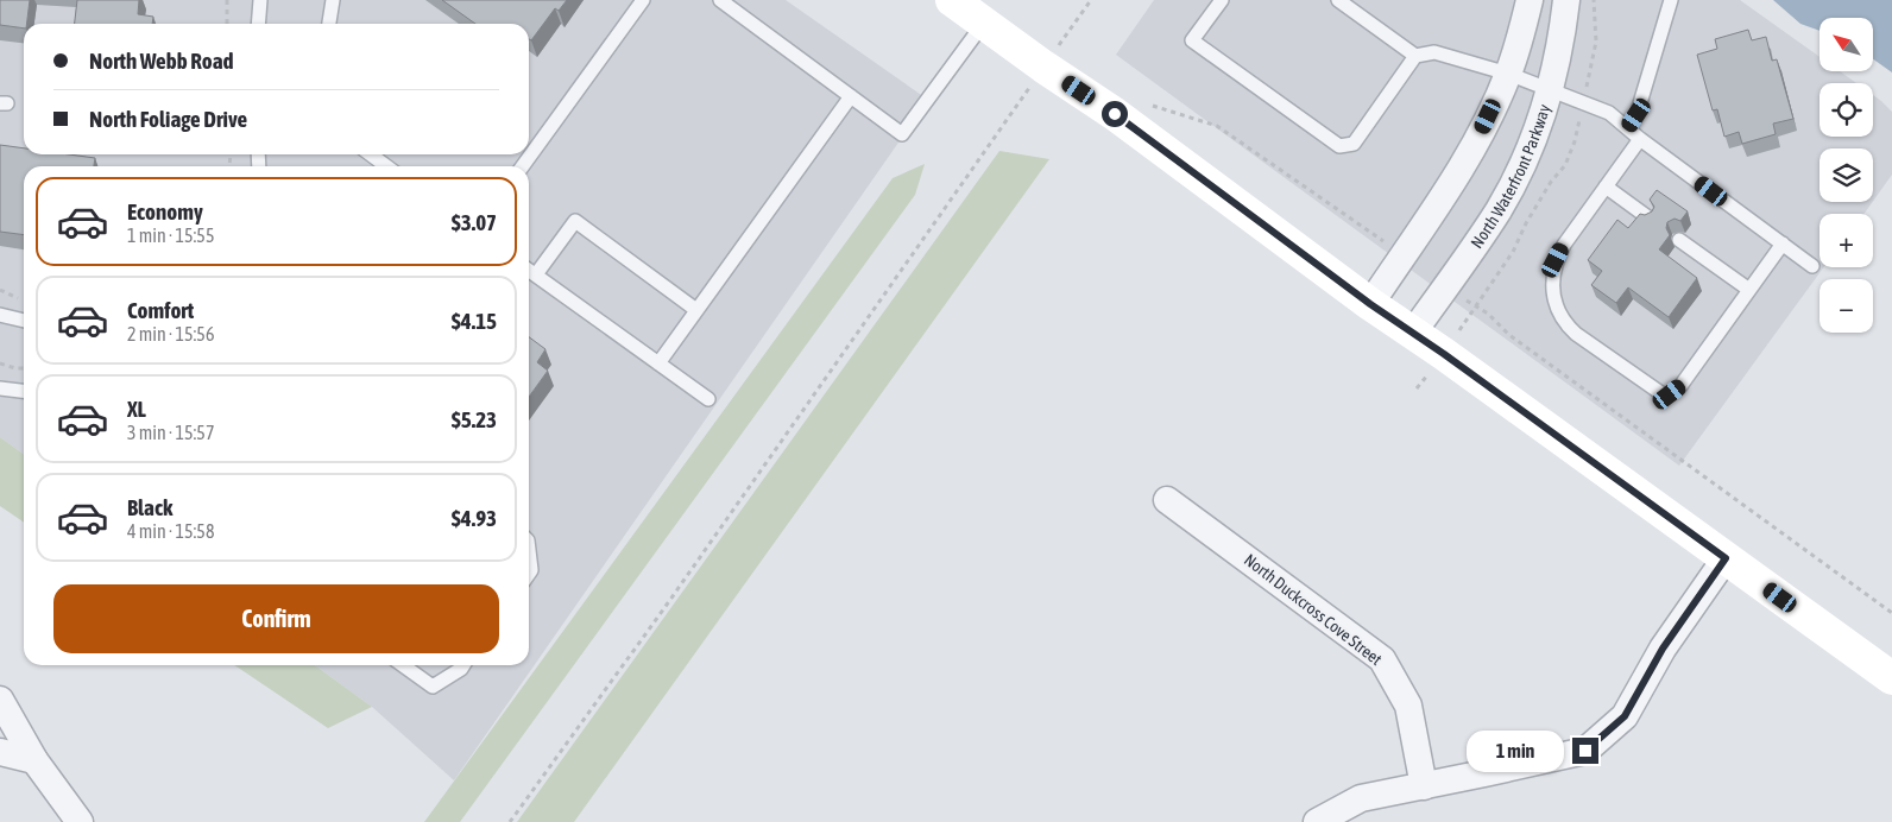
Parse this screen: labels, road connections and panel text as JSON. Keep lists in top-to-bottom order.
{
  "streets": {
    "street": ["North Waterfront Parkway", "North Duckcross Cove Street"]
  },
  "north": "top left",
  "page": {
    "map_buttons": ["+", "−"],
    "banner": ["North Webb Road", "North Foliage Drive"],
    "list": [
      {
        "name": "Economy",
        "note": "1 min · 15:55",
        "value": "$3.07"
      },
      {
        "name": "Comfort",
        "note": "2 min · 15:56",
        "value": "$4.15"
      },
      {
        "name": "XL",
        "note": "3 min · 15:57",
        "value": "$5.23"
      },
      {
        "name": "Black",
        "note": "4 min · 15:58",
        "value": "$4.93"
      }
    ],
    "buttons": "Confirm",
    "bubble": "1 min"
  }
}
